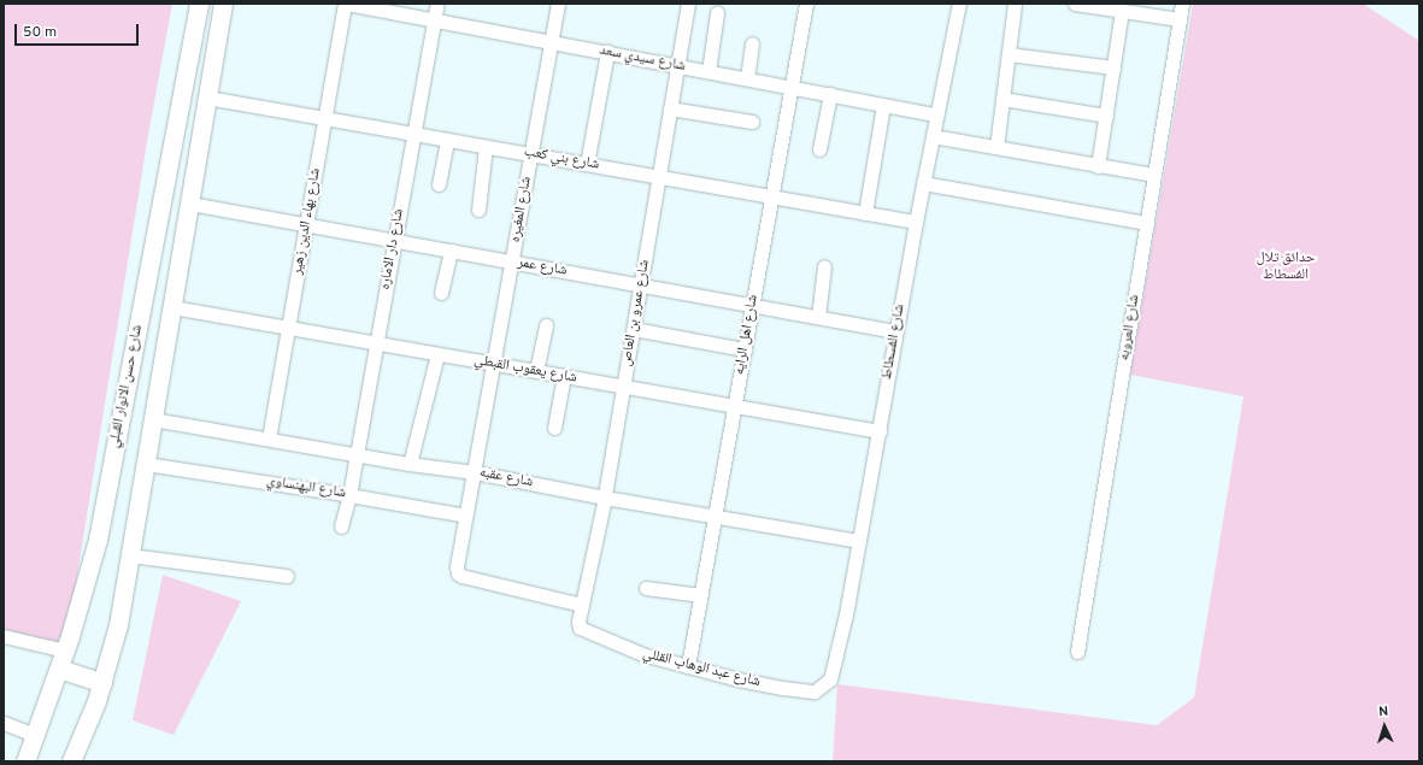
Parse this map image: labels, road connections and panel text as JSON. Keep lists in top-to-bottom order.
{
  "streets": {
    "main road": ["شارع حسن الانوار القبلي"],
    "street": [
      "شارع سيدي سعد",
      "شارع بني كعب",
      "شارع المغيره",
      "شارع بهاء الدين زهير",
      "شارع دار الاماره",
      "شارع عمر",
      "شارع عمرو بن العاص",
      "شارع العروبه",
      "شارع اهل الرايه",
      "شارع الفسطاط",
      "شارع يعقوب القبطي",
      "شارع عقبه",
      "شارع البهنساوي",
      "شارع عبد الوهاب القللي"
    ]
  },
  "crossings": [
    ["شارع سيدي سعد", "شارع المغيره"],
    ["شارع سيدي سعد", "شارع بهاء الدين زهير"],
    ["شارع سيدي سعد", "شارع دار الاماره"],
    ["شارع سيدي سعد", "شارع عمرو بن العاص"],
    ["شارع سيدي سعد", "شارع اهل الرايه"],
    ["شارع سيدي سعد", "شارع الفسطاط"],
    ["شارع بني كعب", "شارع المغيره"],
    ["شارع بني كعب", "شارع بهاء الدين زهير"],
    ["شارع بني كعب", "شارع دار الاماره"],
    ["شارع بني كعب", "شارع عمرو بن العاص"],
    ["شارع بني كعب", "شارع اهل الرايه"],
    ["شارع بني كعب", "شارع الفسطاط"],
    ["شارع بني كعب", "شارع حسن الانوار القبلي"],
    ["شارع المغيره", "شارع عمر"],
    ["شارع المغيره", "شارع عمرو بن العاص"],
    ["شارع المغيره", "شارع يعقوب القبطي"],
    ["شارع المغيره", "شارع عقبه"],
    ["شارع المغيره", "شارع البهنساوي"],
    ["شارع بهاء الدين زهير", "شارع عمر"],
    ["شارع بهاء الدين زهير", "شارع يعقوب القبطي"],
    ["شارع بهاء الدين زهير", "شارع عقبه"],
    ["شارع دار الاماره", "شارع عمر"],
    ["شارع دار الاماره", "شارع يعقوب القبطي"],
    ["شارع دار الاماره", "شارع عقبه"],
    ["شارع دار الاماره", "شارع البهنساوي"],
    ["شارع عمر", "شارع عمرو بن العاص"],
    ["شارع عمر", "شارع اهل الرايه"],
    ["شارع عمر", "شارع الفسطاط"],
    ["شارع عمر", "شارع حسن الانوار القبلي"],
    ["شارع عمرو بن العاص", "شارع يعقوب القبطي"],
    ["شارع عمرو بن العاص", "شارع عقبه"],
    ["شارع عمرو بن العاص", "شارع عبد الوهاب القللي"],
    ["شارع اهل الرايه", "شارع يعقوب القبطي"],
    ["شارع اهل الرايه", "شارع عقبه"],
    ["شارع اهل الرايه", "شارع عبد الوهاب القللي"],
    ["شارع الفسطاط", "شارع يعقوب القبطي"],
    ["شارع الفسطاط", "شارع عقبه"],
    ["شارع الفسطاط", "شارع عبد الوهاب القللي"],
    ["شارع يعقوب القبطي", "شارع حسن الانوار القبلي"],
    ["شارع حسن الانوار القبلي", "شارع عقبه"],
    ["شارع حسن الانوار القبلي", "شارع البهنساوي"]
  ],
  "parks": ["حدائق تلال الفسطاط"],
  "scale_bar": "50 m",
  "north": "top"
}
